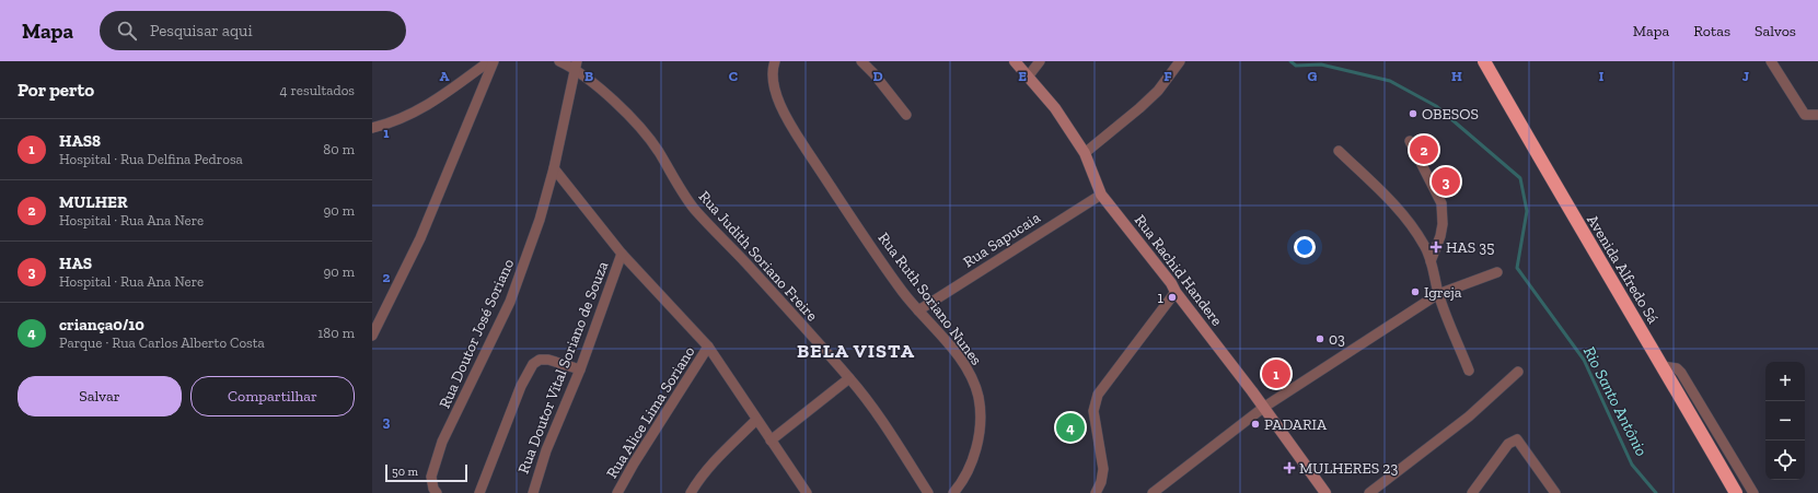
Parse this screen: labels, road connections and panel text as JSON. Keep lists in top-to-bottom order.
{
  "streets": {
    "highway": ["Avenida Alfredo Sá"],
    "street": [
      "Rua Sapucaia",
      "Rua Judith Soriano Freire",
      "Rua Rachid Handere",
      "Rua Ruth Soriano Nunes",
      "Rua Doutor José Soriano",
      "Rua Doutor Vital Soriano de Souza",
      "Rua Alice Lima Soriano"
    ]
  },
  "crossings": [
    ["Rua Sapucaia", "Rua Rachid Handere"],
    ["Rua Sapucaia", "Rua Ruth Soriano Nunes"],
    ["Rua Judith Soriano Freire", "Rua Doutor José Soriano"]
  ],
  "districts": ["BELA VISTA"],
  "water": ["Rio Santo Antônio"],
  "places": {
    "other": [
      "OBESOS",
      "Igreja",
      "1",
      "03",
      "PADARIA"
    ],
    "health": ["HAS 35", "MULHERES 23"]
  },
  "scale_bar": "50 m",
  "page": {
    "header": "Mapa",
    "search": "Pesquisar aqui",
    "nav": ["Mapa", "Rotas", "Salvos"],
    "heading": ["Por perto", "4 resultados"],
    "list": [
      {
        "mark": "1",
        "name": "HAS8",
        "note": "Hospital · Rua Delfina Pedrosa",
        "value": "80 m"
      },
      {
        "mark": "2",
        "name": "MULHER",
        "note": "Hospital · Rua Ana Nere",
        "value": "90 m"
      },
      {
        "mark": "3",
        "name": "HAS",
        "note": "Hospital · Rua Ana Nere",
        "value": "90 m"
      },
      {
        "mark": "4",
        "name": "criança0/10",
        "note": "Parque · Rua Carlos Alberto Costa",
        "value": "180 m"
      }
    ],
    "pins": [
      "2",
      "3",
      "1",
      "4"
    ],
    "map_buttons": ["+", "−"],
    "buttons": ["Salvar", "Compartilhar"],
    "scale": "50 m"
  },
  "grid": {
    "columns": [
      "A",
      "B",
      "C",
      "D",
      "E",
      "F",
      "G",
      "H",
      "I",
      "J"
    ],
    "rows": ["1", "2", "3"]
  }
}
